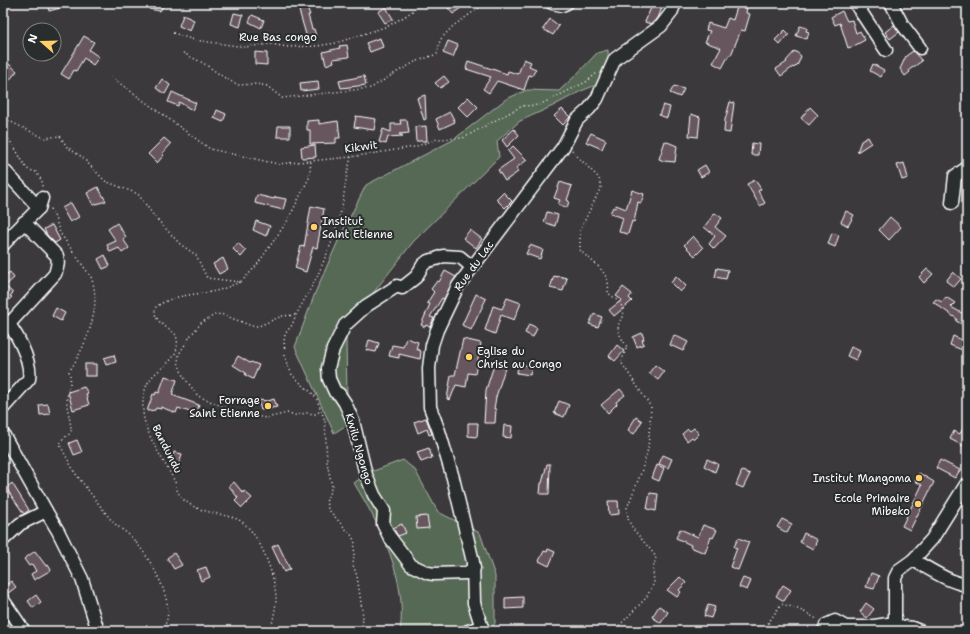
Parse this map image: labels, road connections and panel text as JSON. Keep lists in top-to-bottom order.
{
  "streets": {
    "street": ["Rue du Lac", "Kwilu Ngongo"],
    "path": ["Rue Bas congo", "Kikwit", "Bandundu"]
  },
  "crossings": [
    ["Kikwit", "Bandundu"],
    ["Rue du Lac", "Kwilu Ngongo"]
  ],
  "places": [
    "Institut Saint Etienne",
    "Eglise du Christ au Congo",
    "Forrage Saint Etienne",
    "Institut Mangoma",
    "Ecole Primaire Mibeko"
  ],
  "north": "left"
}
